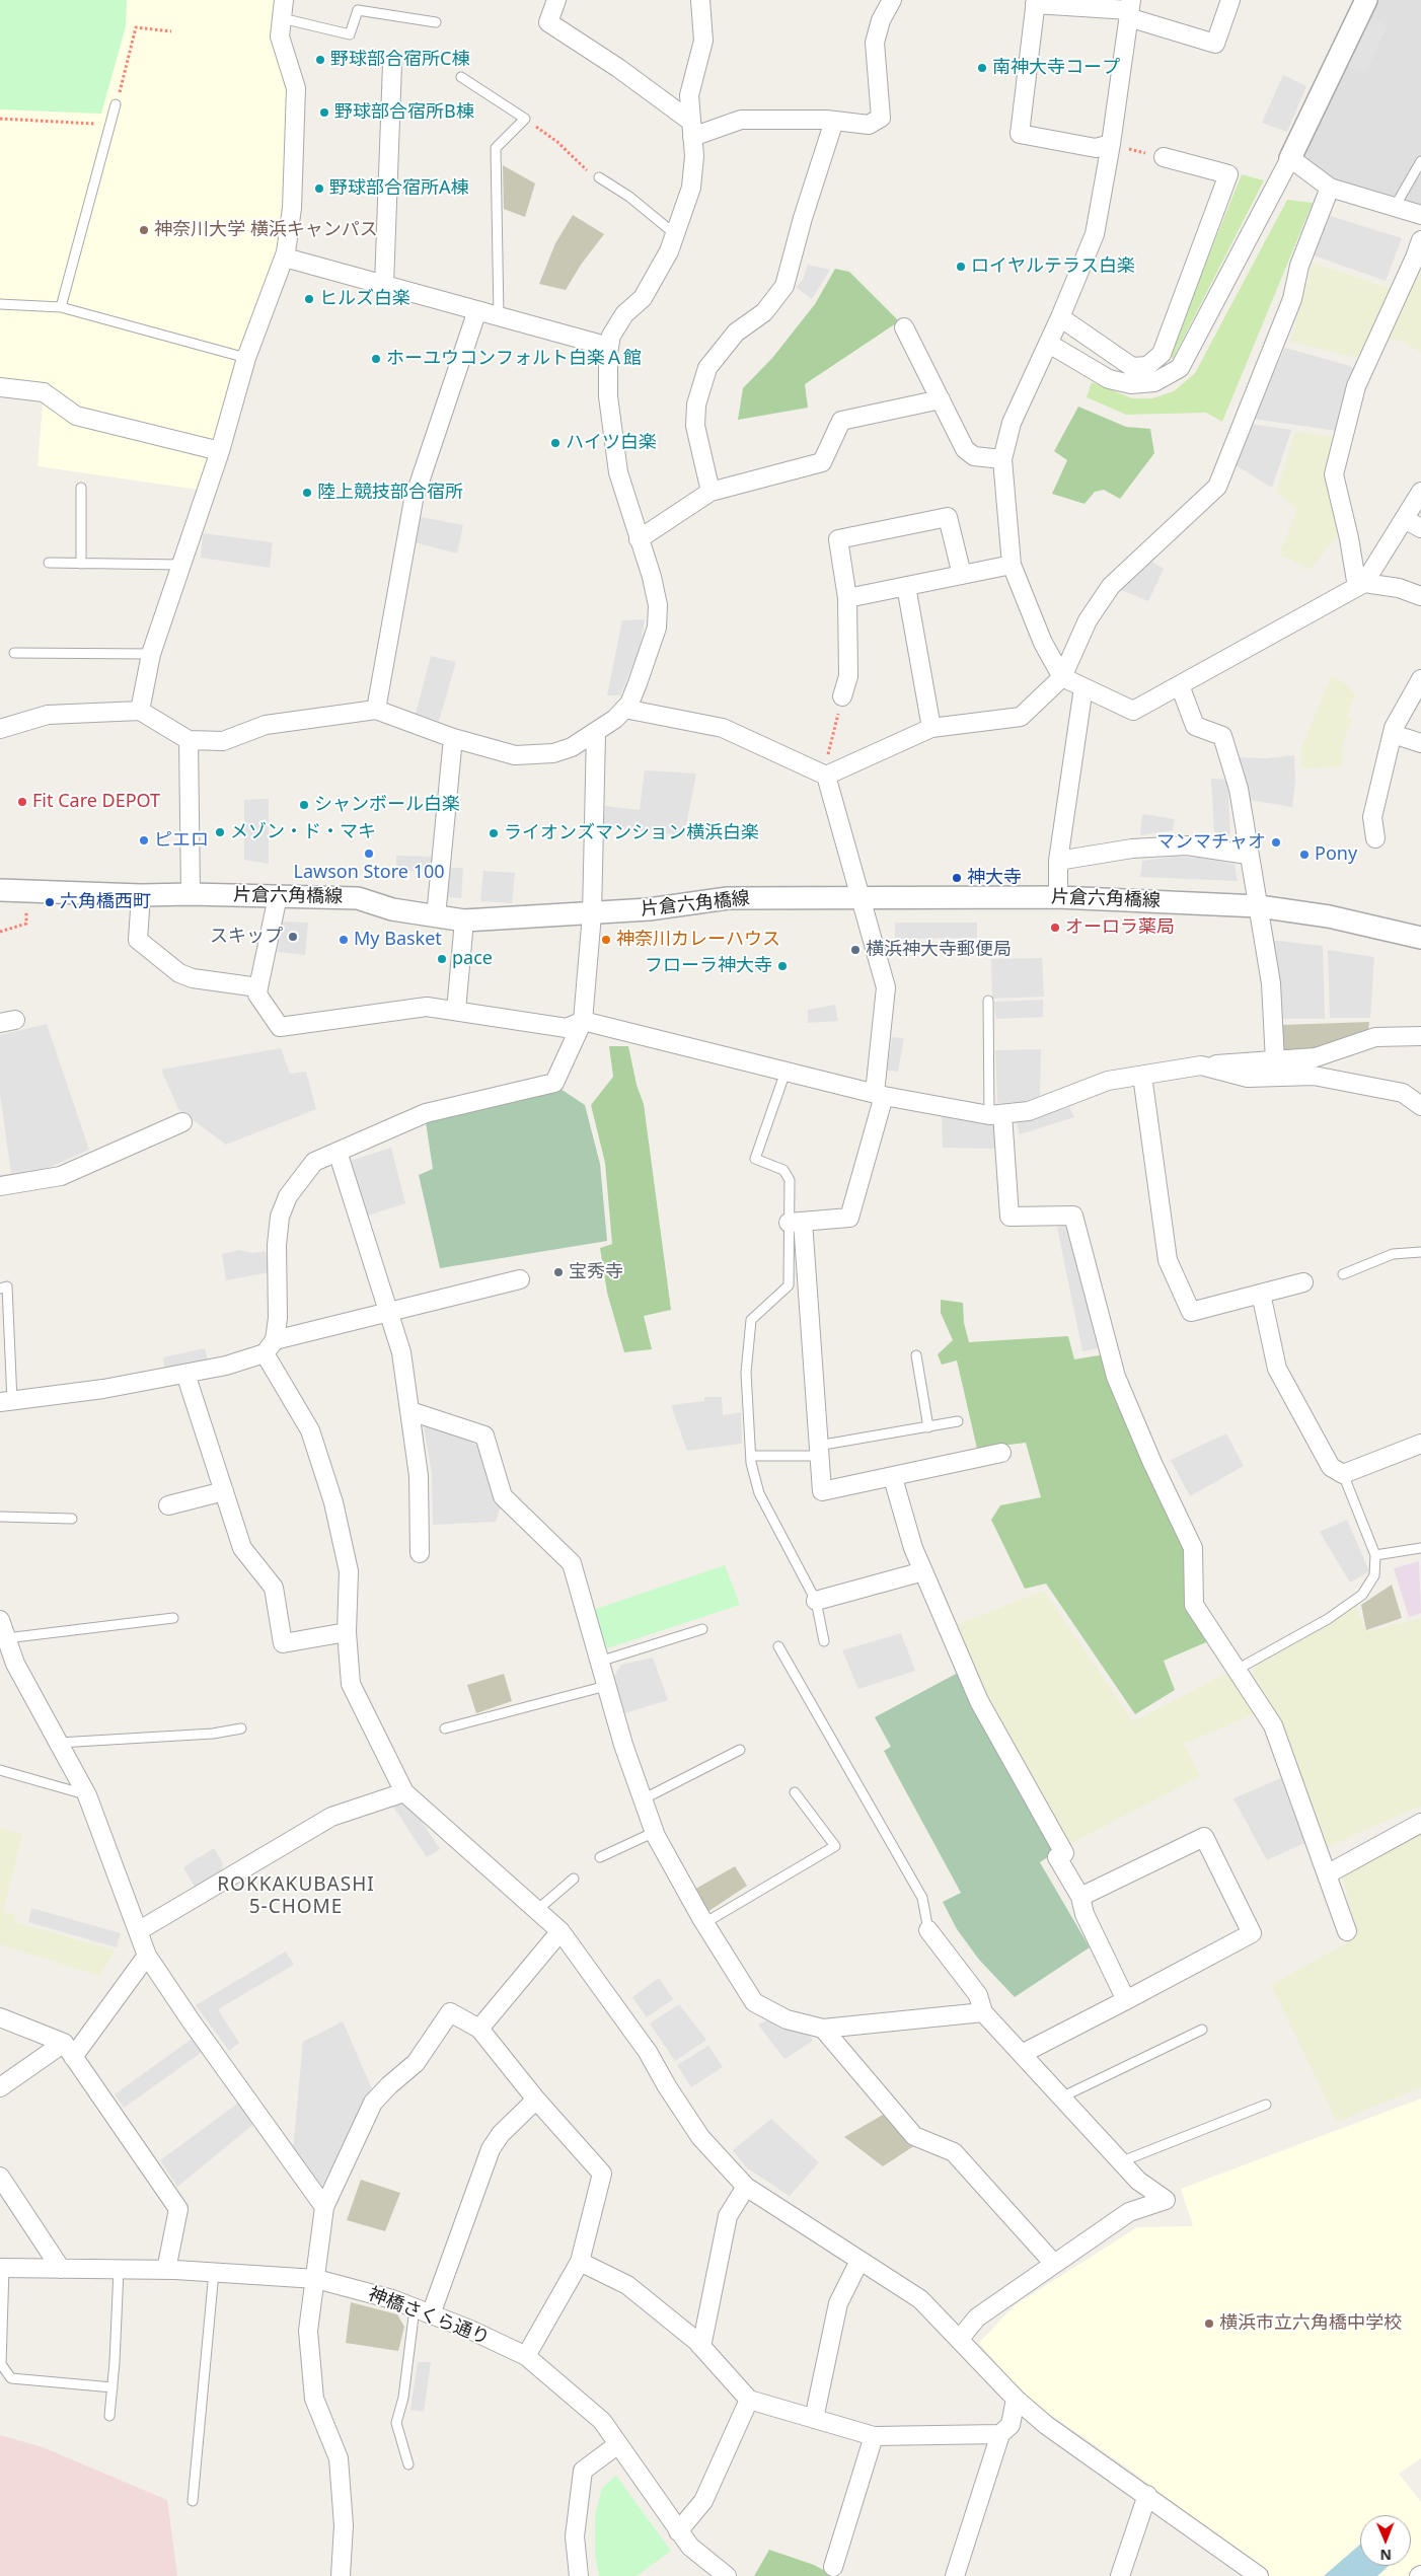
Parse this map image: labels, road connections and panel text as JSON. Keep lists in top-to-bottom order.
{
  "streets": {
    "street": ["片倉六角橋線", "神橋さくら通り"]
  },
  "districts": ["ROKKAKUBASHI 5-CHOME"],
  "places": [
    "野球部合宿所C棟",
    "南神大寺コープ",
    "野球部合宿所B棟",
    "野球部合宿所A棟",
    "神奈川大学 横浜キャンパス",
    "ロイヤルテラス白楽",
    "ヒルズ白楽",
    "ホーユウコンフォルト白楽Ａ館",
    "ハイツ白楽",
    "陸上競技部合宿所",
    "Fit Care DEPOT",
    "シャンボール白楽",
    "メゾン・ド・マキ",
    "ライオンズマンション横浜白楽",
    "ピエロ",
    "マンマチャオ",
    "Lawson Store 100",
    "Pony",
    "神大寺",
    "六角橋西町",
    "オーロラ薬局",
    "スキップ",
    "My Basket",
    "神奈川カレーハウス",
    "横浜神大寺郵便局",
    "pace",
    "フローラ神大寺",
    "宝秀寺",
    "横浜市立六角橋中学校"
  ],
  "north": "bottom"
}
